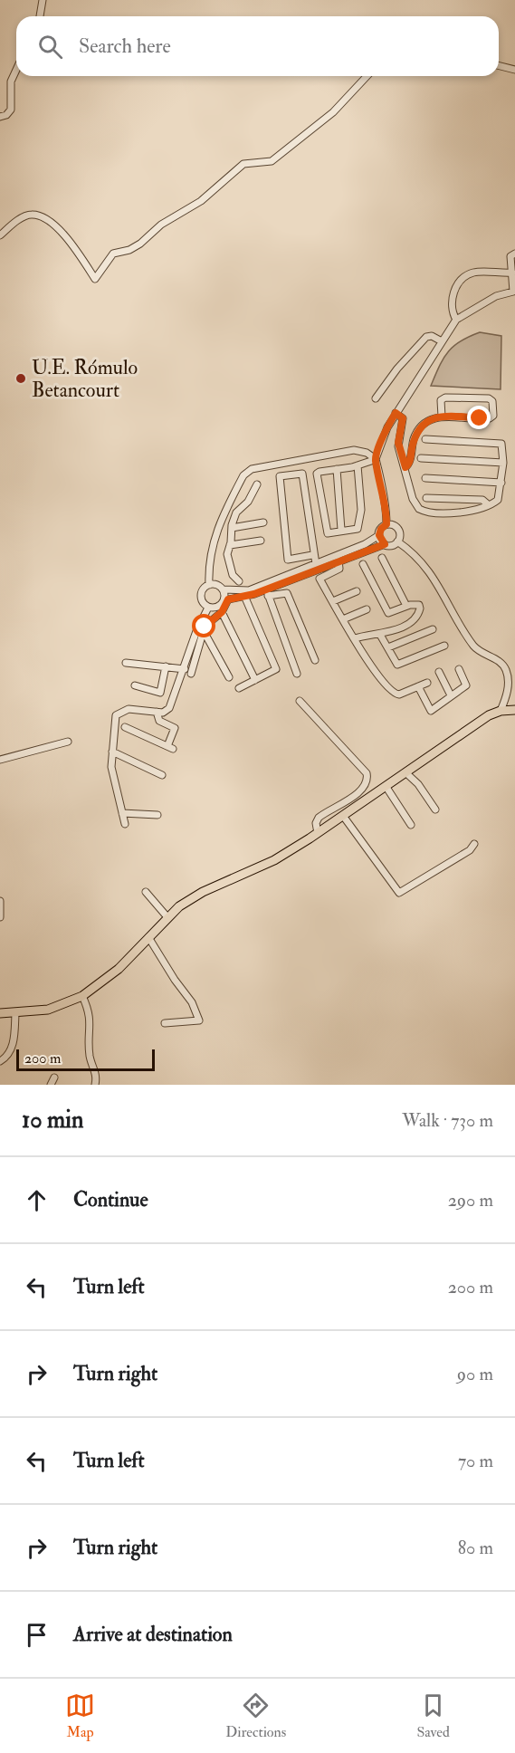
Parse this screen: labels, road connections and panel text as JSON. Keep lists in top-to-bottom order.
{
  "places": ["U.E. Rómulo Betancourt"],
  "scale_bar": "200 m",
  "page": {
    "search": "Search here",
    "scale": "200 m",
    "heading": ["10 min", "Walk · 730 m"],
    "list": [
      ["Continue", "290 m"],
      ["Turn left", "200 m"],
      ["Turn right", "90 m"],
      ["Turn left", "70 m"],
      ["Turn right", "80 m"],
      "Arrive at destination"
    ],
    "nav": ["Map", "Directions", "Saved"]
  }
}
